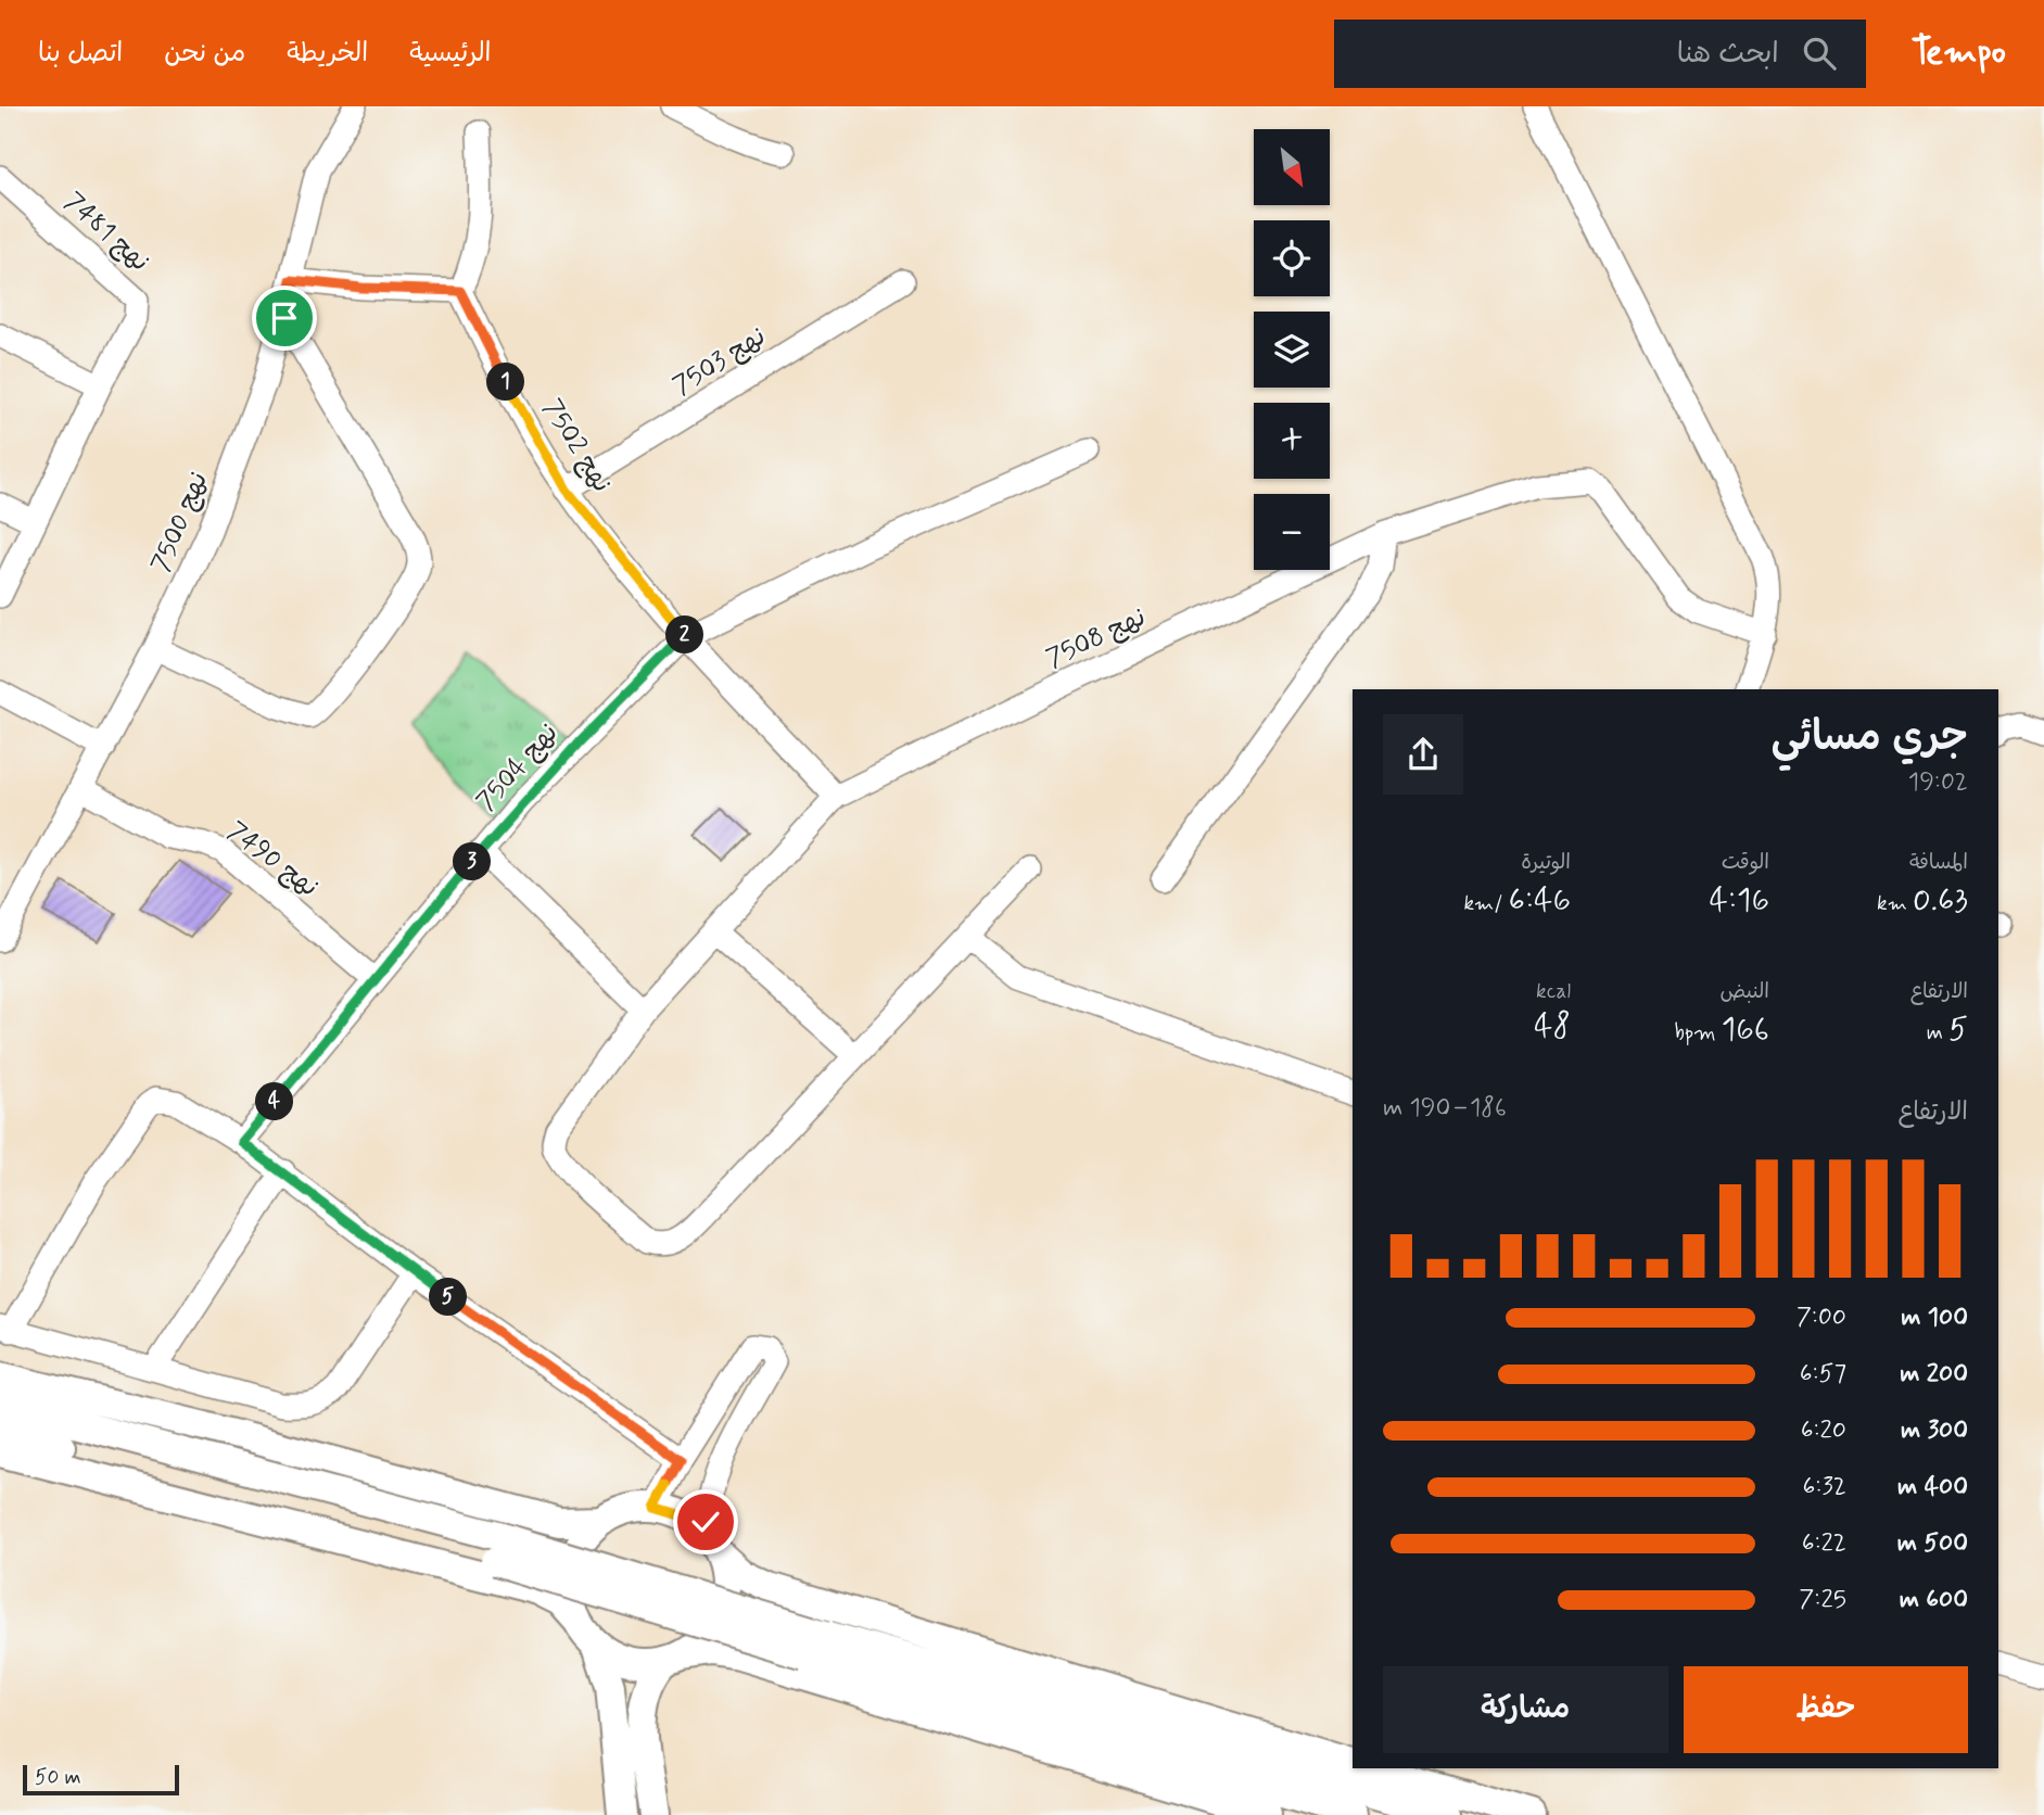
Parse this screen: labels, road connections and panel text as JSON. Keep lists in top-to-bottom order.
{
  "streets": {
    "street": [
      "نهج 7481",
      "نهج 7503",
      "نهج 7502",
      "نهج 7500",
      "نهج 7508",
      "نهج 7504",
      "نهج 7490"
    ]
  },
  "crossings": [
    ["نهج 7503", "نهج 7502"],
    ["نهج 7502", "نهج 7508"],
    ["نهج 7502", "نهج 7504"],
    ["نهج 7500", "نهج 7490"],
    ["نهج 7504", "نهج 7490"]
  ],
  "scale_bar": "50 m",
  "north": "bottom right",
  "page": {
    "header": "Tempo",
    "search": "ابحث هنا",
    "nav": [
      "الرئيسية",
      "الخريطة",
      "من نحن",
      "اتصل بنا"
    ],
    "map_buttons": ["+", "−"],
    "pins": [
      "1",
      "2",
      "3",
      "4",
      "5"
    ],
    "heading": ["جري مسائي", "19:02"],
    "stats": [
      ["المسافة", "0.63 km"],
      ["الوقت", "4:16"],
      ["الوتيرة", "6:46 /km"],
      ["الارتفاع", "5 m"],
      ["النبض", "166 bpm"],
      ["kcal", "48"]
    ],
    "chart": ["الارتفاع", "186–190 m"],
    "list": [
      {
        "name": "100 m",
        "note": "7:00"
      },
      {
        "name": "200 m",
        "note": "6:57"
      },
      {
        "name": "300 m",
        "note": "6:20"
      },
      {
        "name": "400 m",
        "note": "6:32"
      },
      {
        "name": "500 m",
        "note": "6:22"
      },
      {
        "name": "600 m",
        "note": "7:25"
      }
    ],
    "buttons": ["حفظ", "مشاركة"],
    "scale": "50 m"
  }
}
